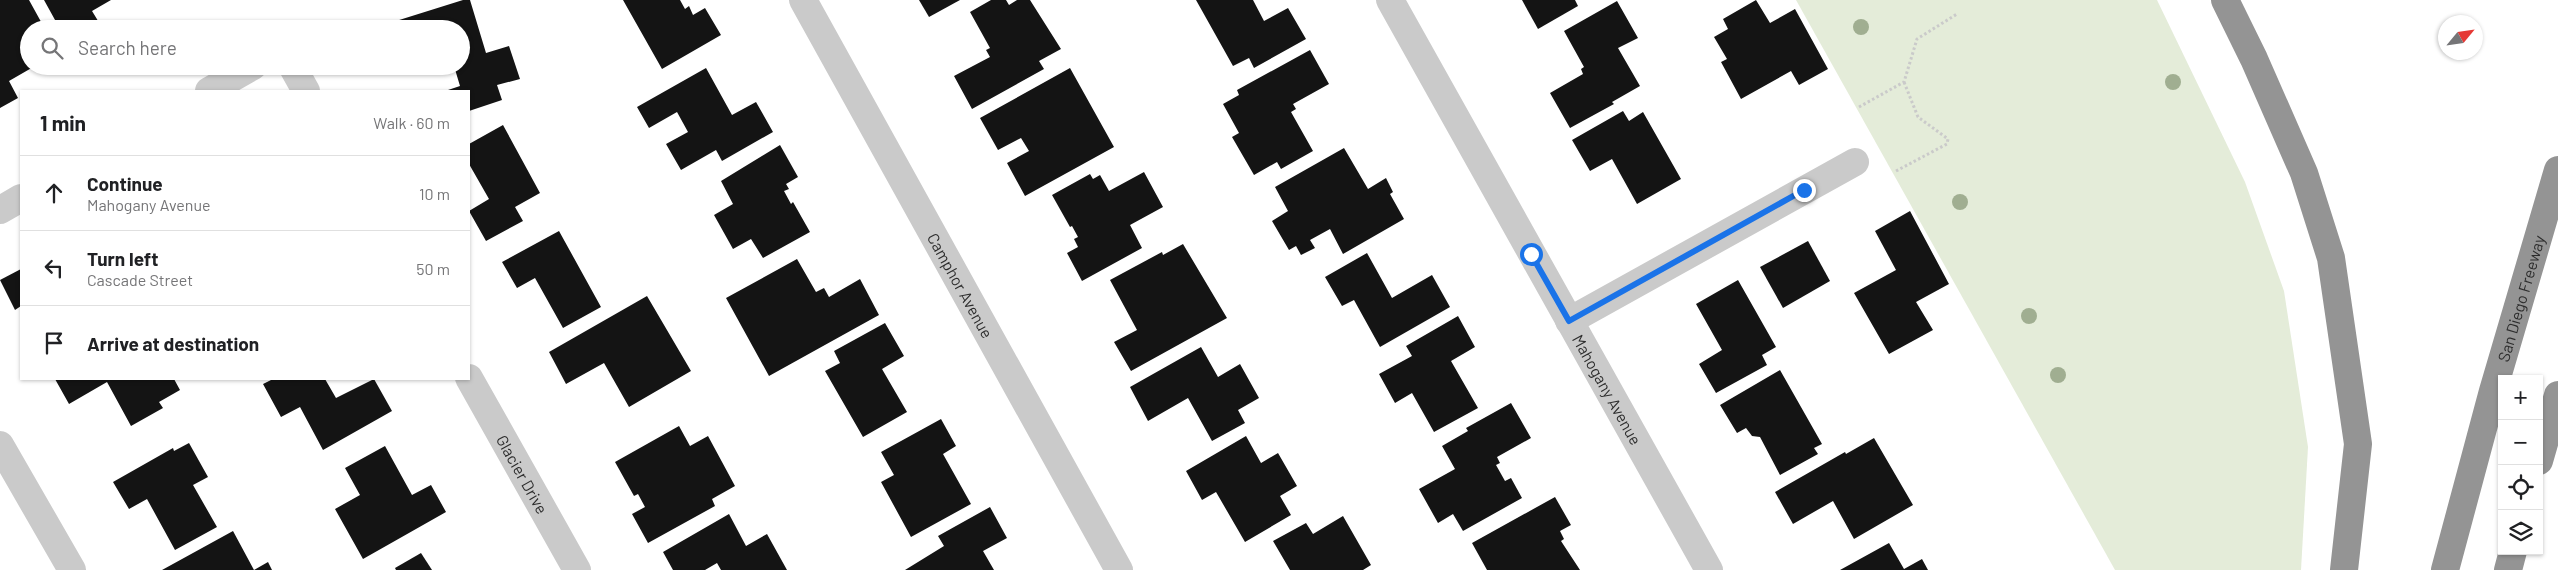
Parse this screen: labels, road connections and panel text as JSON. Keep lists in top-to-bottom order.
{
  "streets": {
    "highway": ["San Diego Freeway"],
    "street": ["Camphor Avenue", "Mahogany Avenue", "Glacier Drive"]
  },
  "north": "top right",
  "page": {
    "search": "Search here",
    "heading": ["1 min", "Walk · 60 m"],
    "list": [
      ["Continue", "Mahogany Avenue", "10 m"],
      ["Turn left", "Cascade Street", "50 m"],
      "Arrive at destination"
    ],
    "map_buttons": ["+", "−"]
  }
}
